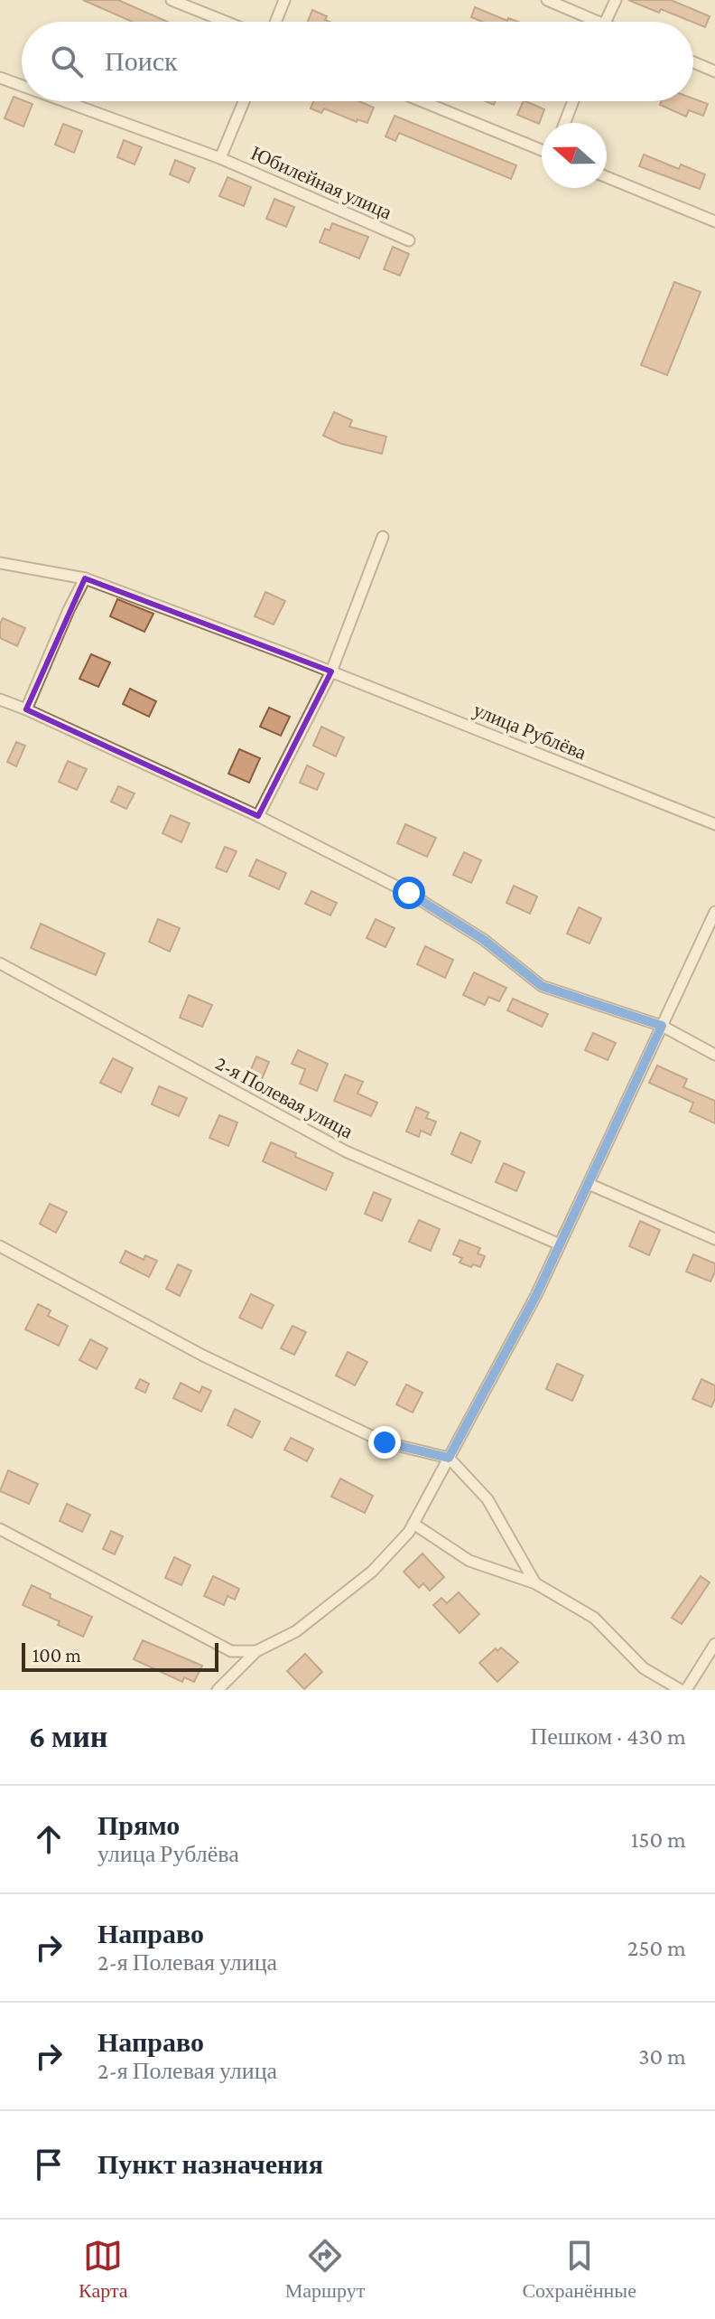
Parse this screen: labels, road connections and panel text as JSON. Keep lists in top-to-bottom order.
{
  "streets": {
    "street": ["Юбилейная улица", "улица Рублёва", "2-я Полевая улица"]
  },
  "scale_bar": "100 m",
  "north": "left",
  "page": {
    "search": "Поиск",
    "scale": "100 m",
    "heading": ["6 мин", "Пешком · 430 m"],
    "list": [
      ["Прямо", "улица Рублёва", "150 m"],
      ["Направо", "2-я Полевая улица", "250 m"],
      ["Направо", "2-я Полевая улица", "30 m"],
      "Пункт назначения"
    ],
    "nav": ["Карта", "Маршрут", "Сохранённые"]
  }
}
